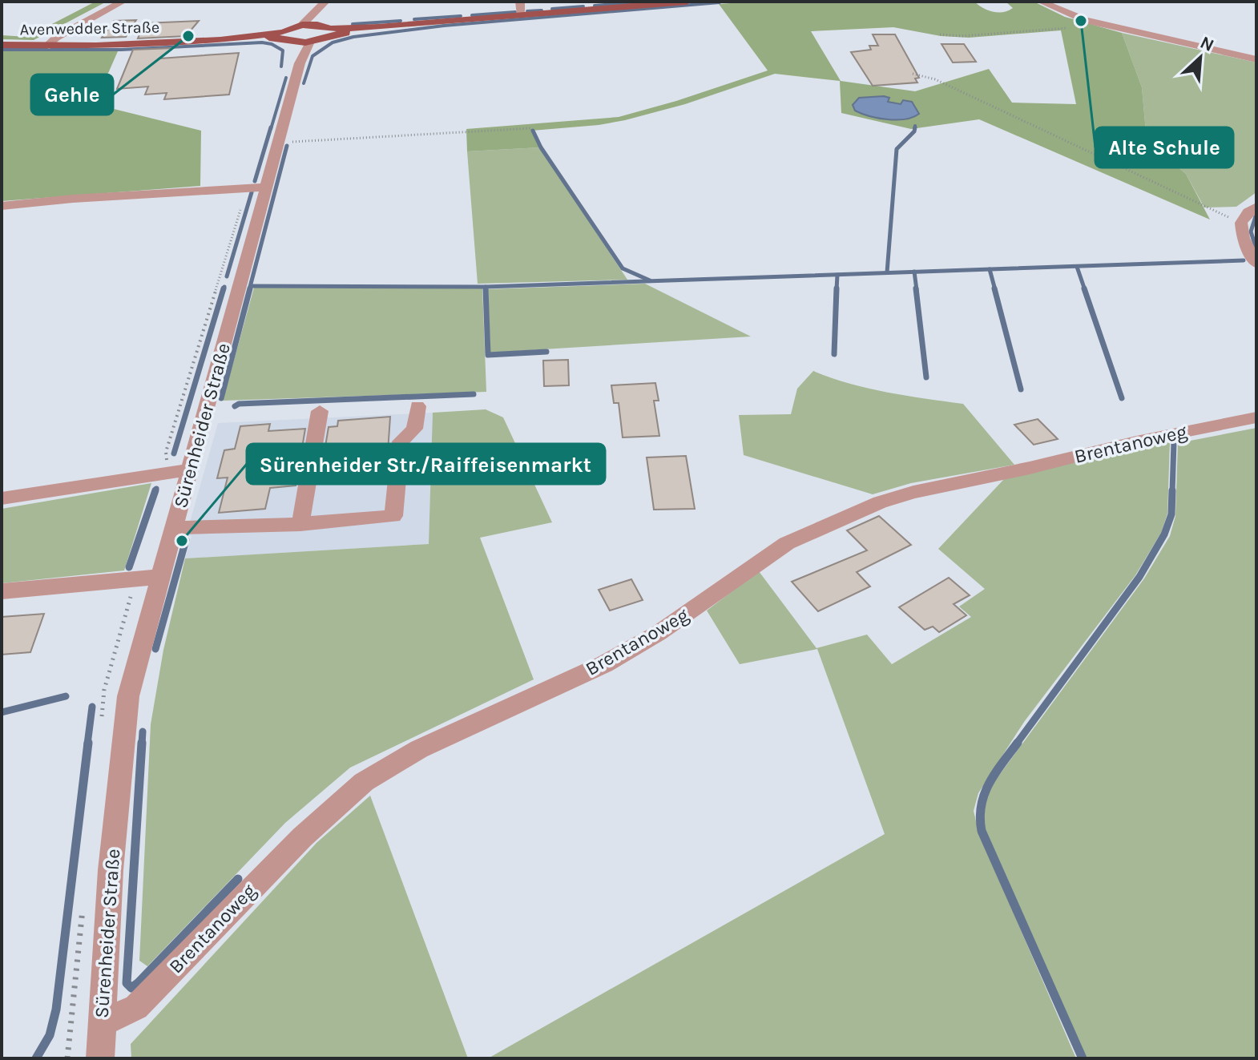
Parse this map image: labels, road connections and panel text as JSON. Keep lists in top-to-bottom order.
{
  "streets": {
    "main road": ["Avenwedder Straße"],
    "street": ["Sürenheider Straße", "Brentanoweg"]
  },
  "crossings": [
    ["Sürenheider Straße", "Brentanoweg"]
  ],
  "places": ["Alte Schule", "Gehle", "Sürenheider Str./Raiffeisenmarkt"],
  "north": "top right"
}
